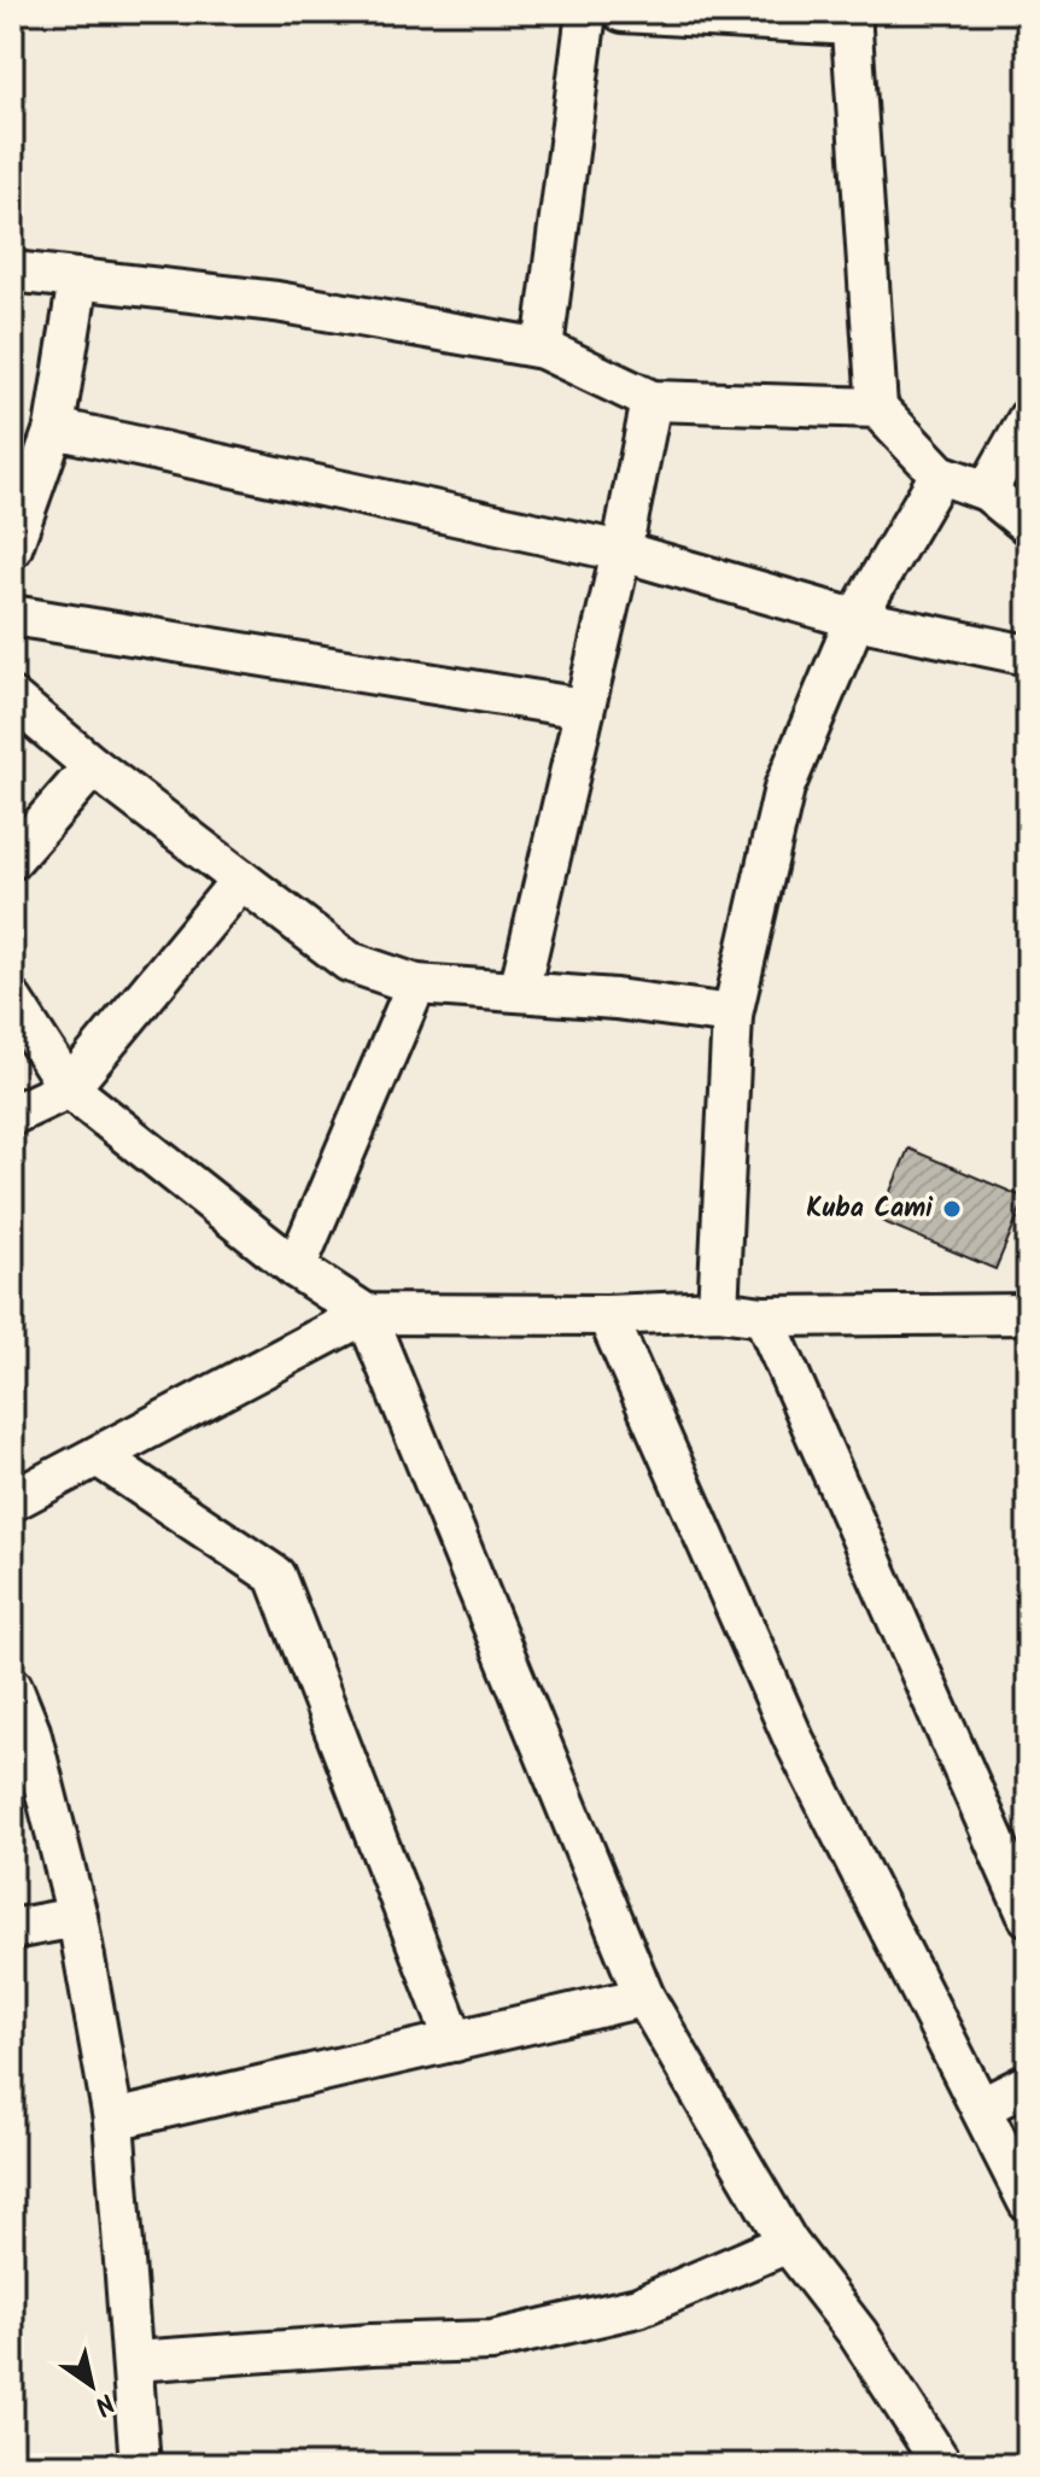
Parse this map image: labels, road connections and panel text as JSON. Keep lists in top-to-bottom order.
{
  "places": ["Kuba Cami"],
  "north": "bottom right"
}
